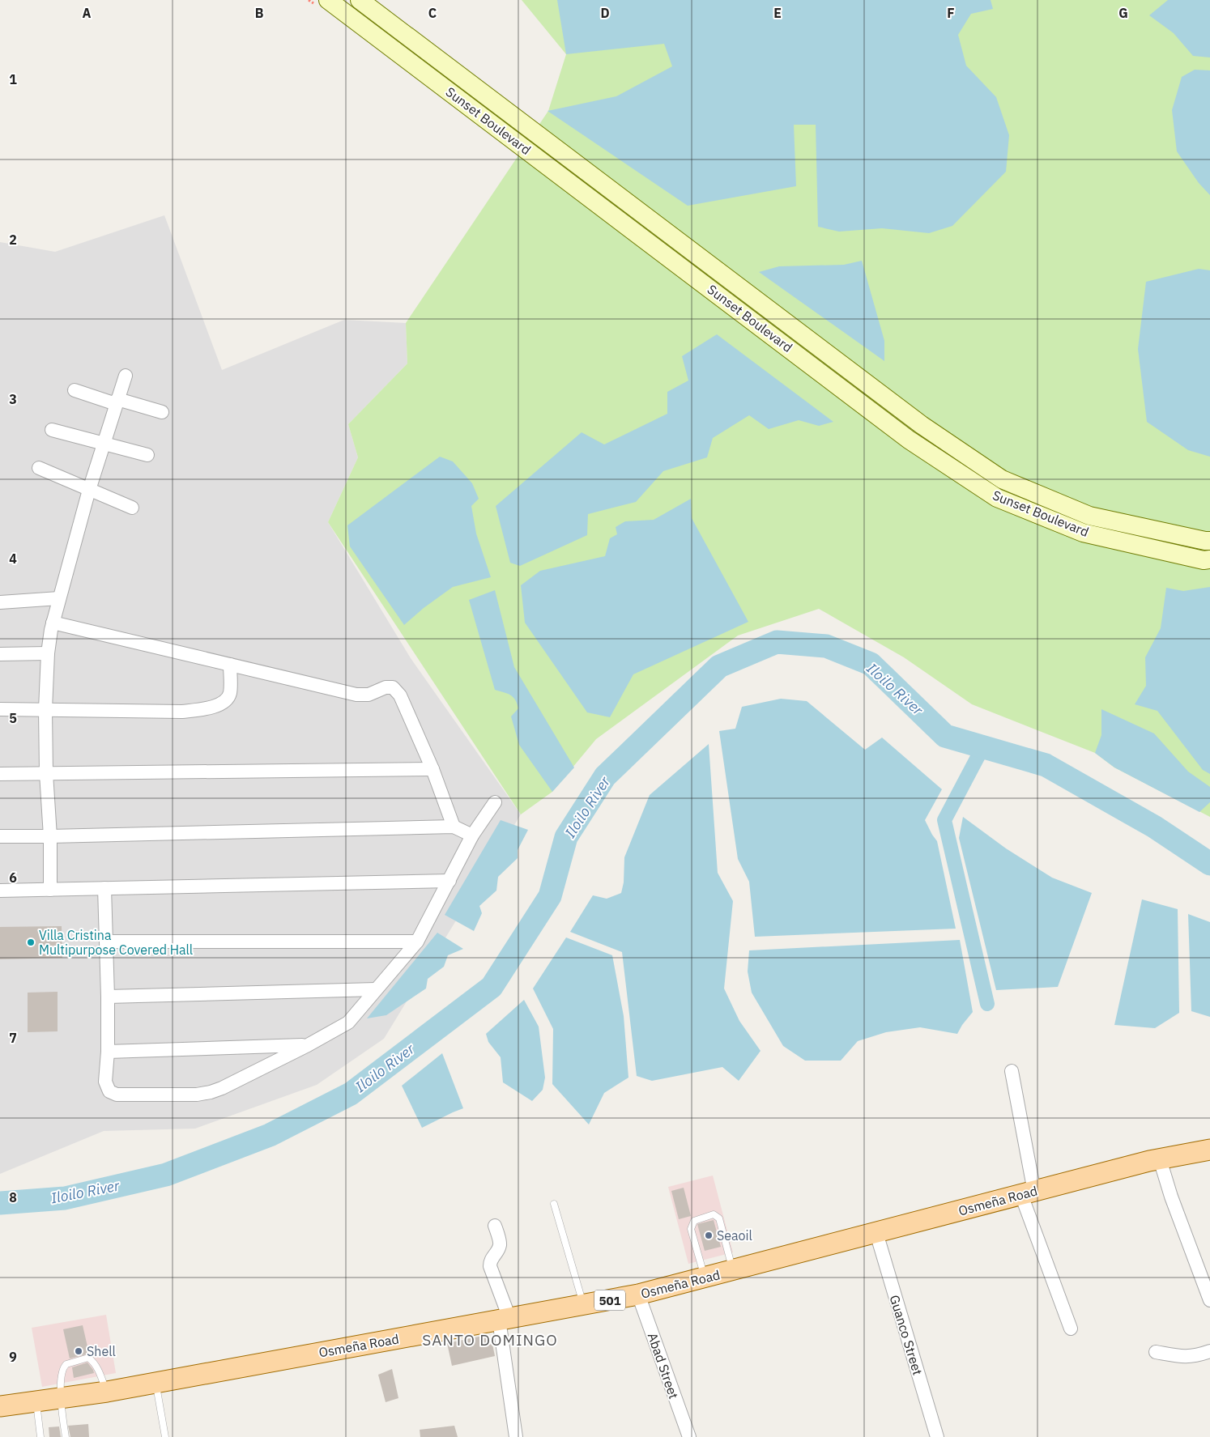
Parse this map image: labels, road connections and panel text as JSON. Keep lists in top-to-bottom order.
{
  "streets": {
    "main road": ["Sunset Boulevard", "Osmeña Road", "501"],
    "street": ["Guanco Street", "Abad Street"]
  },
  "crossings": [
    ["Osmeña Road", "Guanco Street"],
    ["Osmeña Road", "Abad Street"]
  ],
  "districts": ["SANTO DOMINGO"],
  "water": ["Iloilo River"],
  "places": ["Villa Cristina Multipurpose Covered Hall", "Seaoil", "Shell"],
  "grid": {
    "columns": [
      "A",
      "B",
      "C",
      "D",
      "E",
      "F",
      "G"
    ],
    "rows": [
      "1",
      "2",
      "3",
      "4",
      "5",
      "6",
      "7",
      "8",
      "9"
    ]
  }
}
